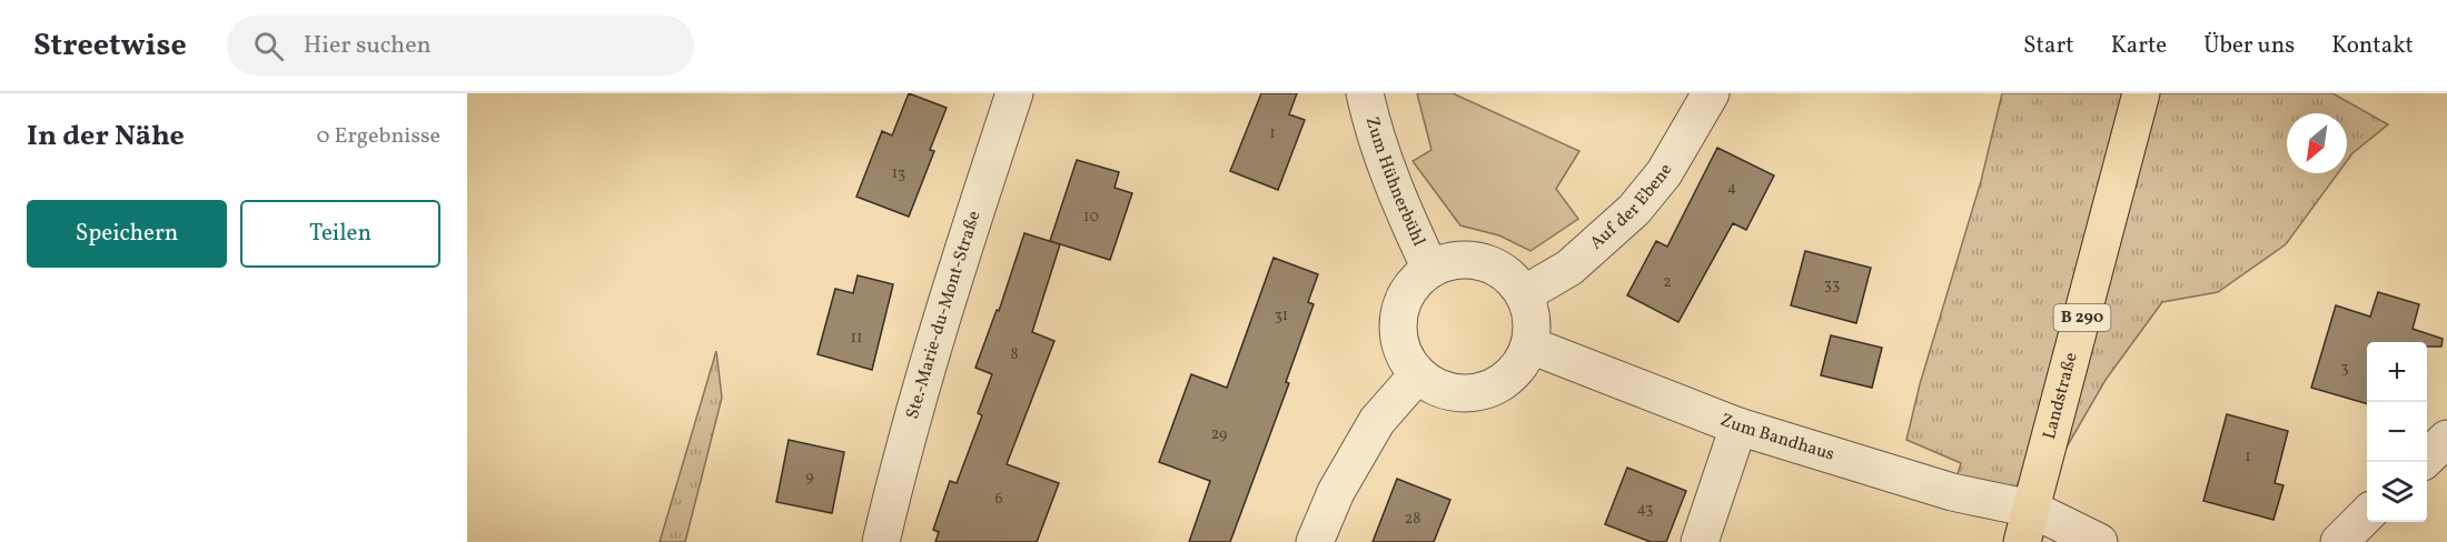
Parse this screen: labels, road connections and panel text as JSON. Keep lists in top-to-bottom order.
{
  "streets": {
    "main road": ["B 290", "Landstraße"],
    "street": [
      "Zum Hühnerbühl",
      "Auf der Ebene",
      "Ste.-Marie-du-Mont-Straße",
      "Zum Bandhaus"
    ]
  },
  "crossings": [
    ["Zum Hühnerbühl", "Auf der Ebene"],
    ["Zum Hühnerbühl", "Zum Bandhaus"],
    ["Auf der Ebene", "Zum Bandhaus"],
    ["Landstraße", "Zum Bandhaus"]
  ],
  "house_numbers": [
    "1",
    "13",
    "4",
    "10",
    "2",
    "33",
    "31",
    "11",
    "8",
    "3",
    "29",
    "1",
    "9",
    "6",
    "43",
    "28"
  ],
  "north": "bottom left",
  "page": {
    "header": "Streetwise",
    "search": "Hier suchen",
    "nav": [
      "Start",
      "Karte",
      "Über uns",
      "Kontakt"
    ],
    "heading": ["In der Nähe", "0 Ergebnisse"],
    "buttons": ["Speichern", "Teilen"],
    "map_buttons": ["+", "−"]
  }
}
